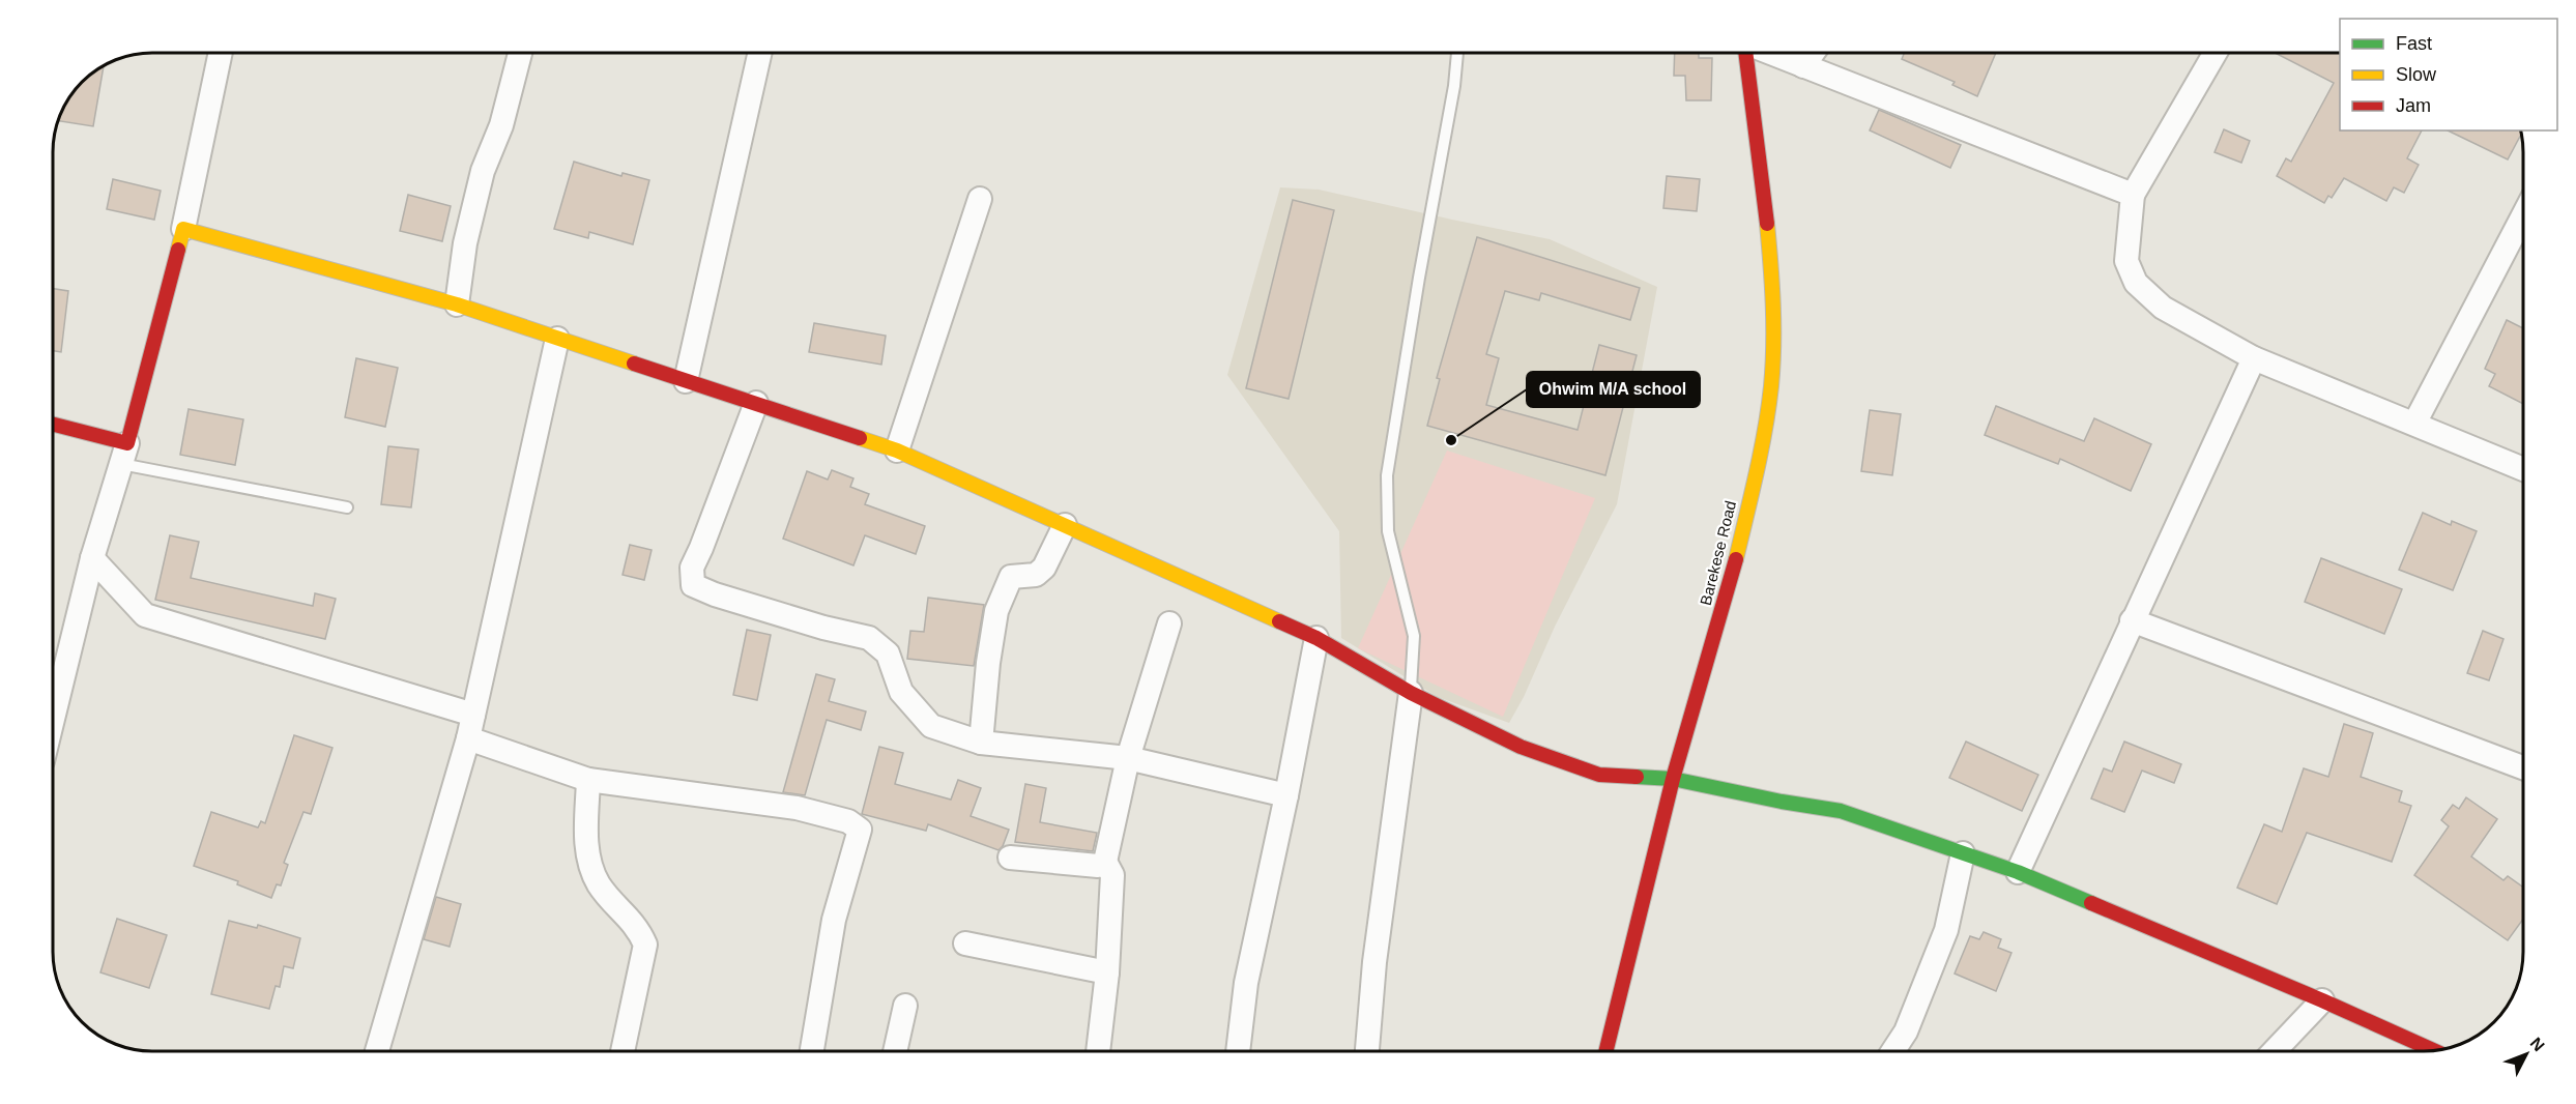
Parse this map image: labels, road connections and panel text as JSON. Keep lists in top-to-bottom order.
{
  "streets": {
    "street": ["Barekese Road"]
  },
  "places": ["Ohwim M/A school"],
  "legend": ["Fast", "Slow", "Jam"],
  "north": "top right"
}
